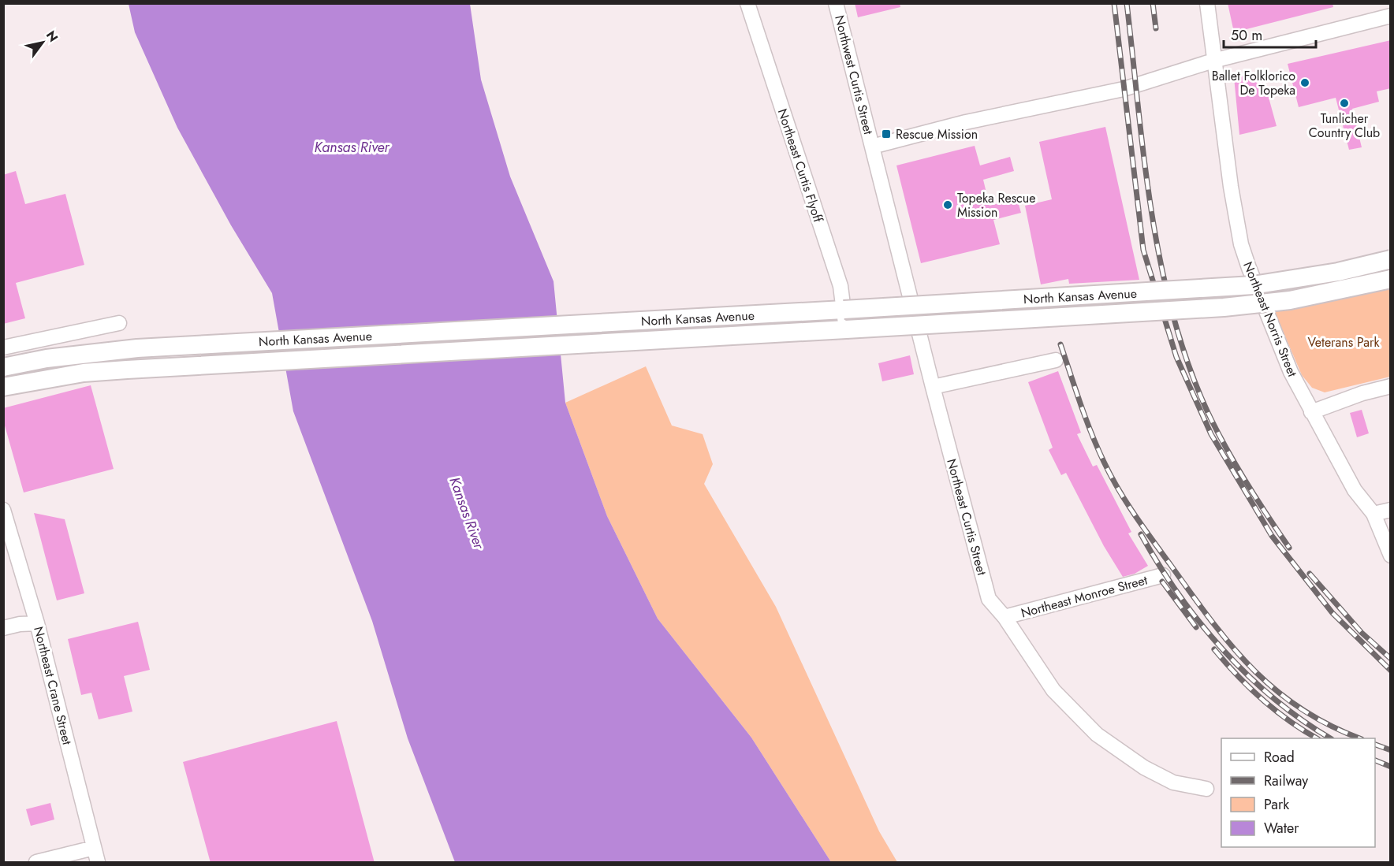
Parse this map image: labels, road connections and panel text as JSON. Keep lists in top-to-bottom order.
{
  "streets": {
    "main road": ["North Kansas Avenue"],
    "street": [
      "Northwest Curtis Street",
      "Northeast Curtis Flyoff",
      "Northeast Norris Street",
      "Northeast Curtis Street",
      "Northeast Monroe Street",
      "Northeast Crane Street"
    ]
  },
  "crossings": [
    ["Northwest Curtis Street", "Northeast Curtis Street"],
    ["Northeast Curtis Flyoff", "North Kansas Avenue"],
    ["Northeast Curtis Street", "Northeast Monroe Street"]
  ],
  "water": ["Kansas River"],
  "parks": ["Veterans Park"],
  "places": {
    "other": ["Ballet Folklorico De Topeka", "Tunlicher Country Club", "Topeka Rescue Mission"],
    "transit": ["Rescue Mission"]
  },
  "legend": [
    "Road",
    "Railway",
    "Park",
    "Water"
  ],
  "scale_bar": "50 m",
  "north": "top right"
}
